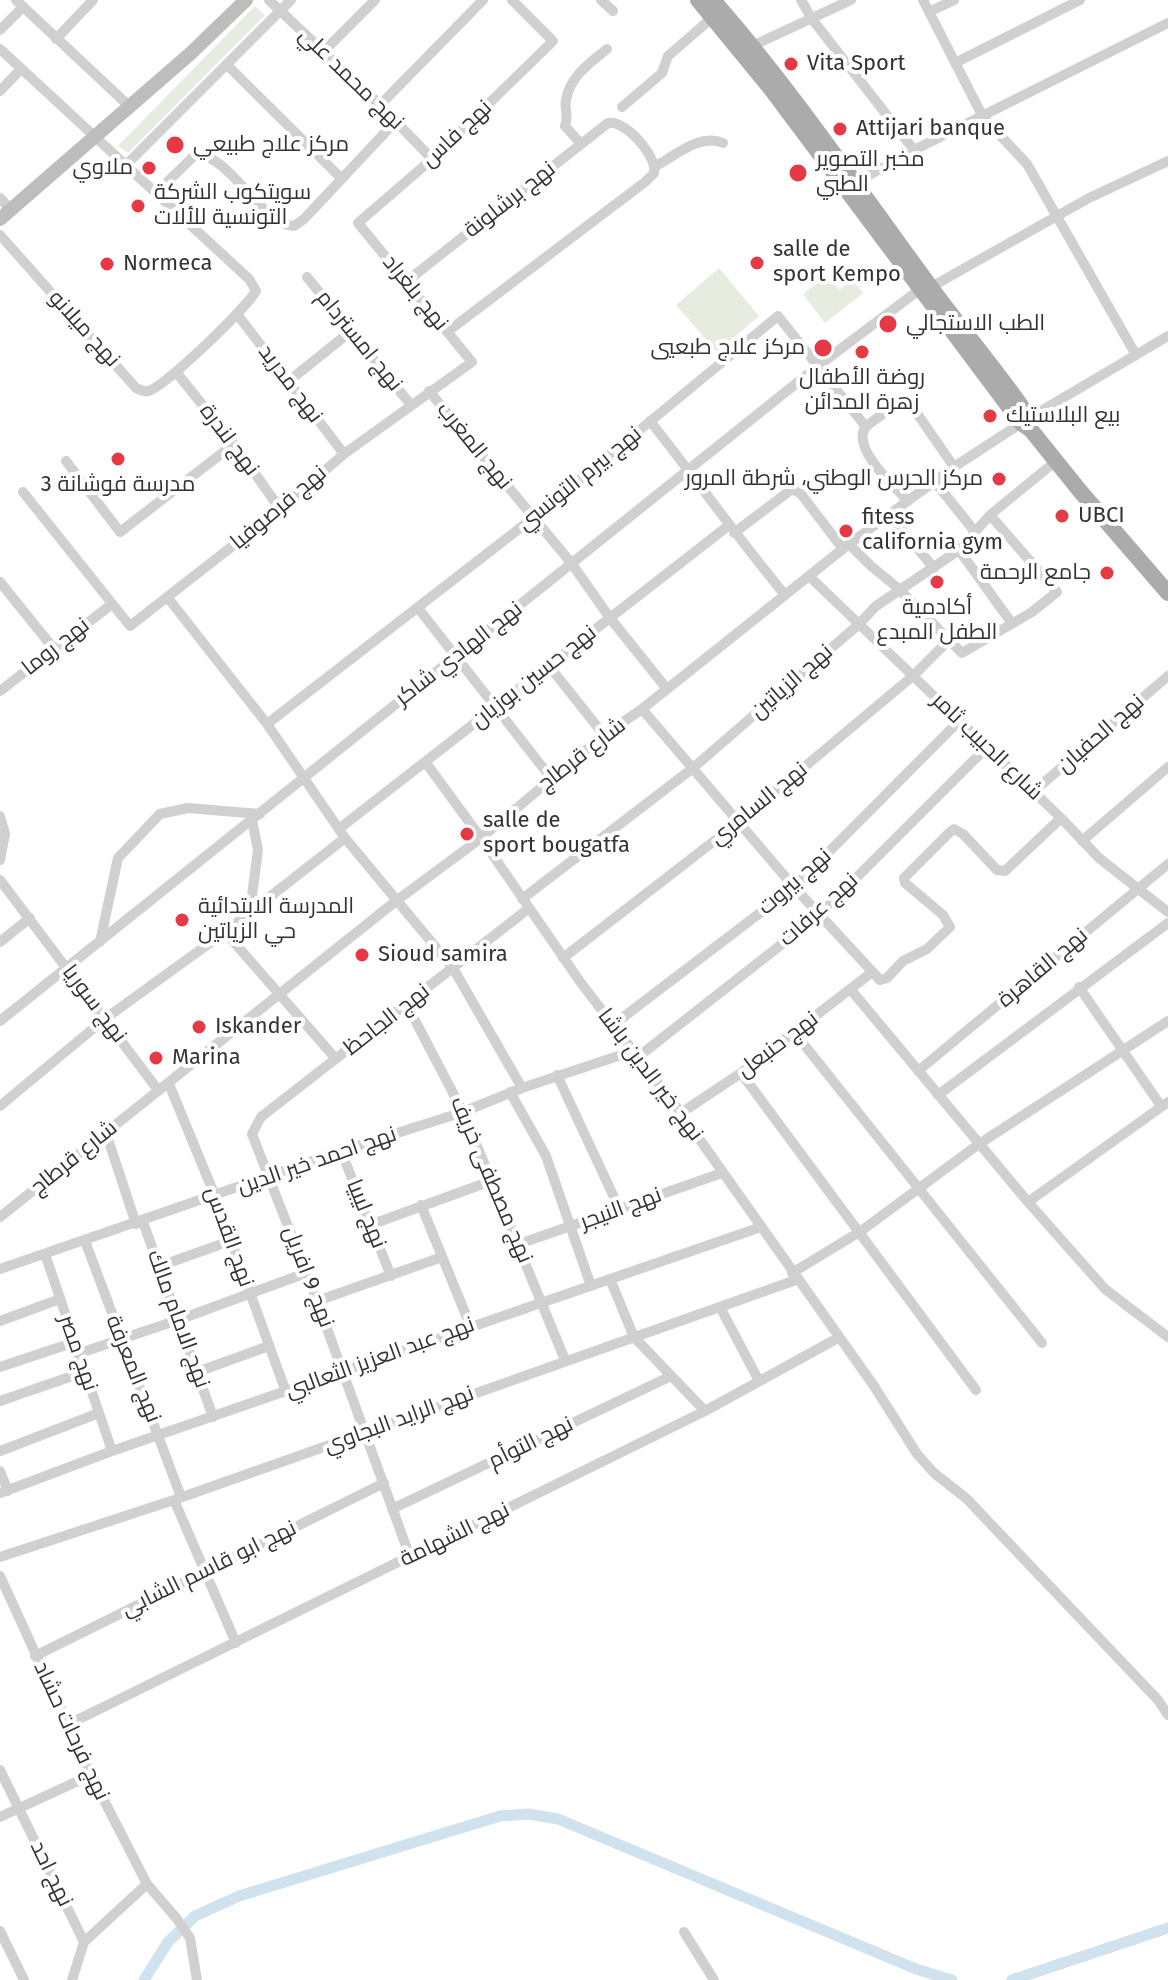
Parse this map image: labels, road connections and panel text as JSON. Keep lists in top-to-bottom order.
{
  "streets": {
    "street": [
      "نهج محمد علي",
      "نهج فاس",
      "نهج برشلونة",
      "نهج بلغراد",
      "نهج ميلانو",
      "نهج امستردام",
      "نهج مدريد",
      "نهج لندرة",
      "نهج المغرب",
      "نهج بيرم التونسي",
      "نهج فرصوفيا",
      "نهج روما",
      "نهج الهادي شاكر",
      "نهج حسين بوزيان",
      "نهج الزياتين",
      "نهج الحفيان",
      "شارع الحبيب ثامر",
      "شارع قرطاج",
      "نهج السامري",
      "نهج بيروت",
      "نهج عرفات",
      "نهج القاهرة",
      "نهج سوريا",
      "نهج الجاحظ",
      "نهج حنبعل",
      "نهج خير الدين باشا",
      "نهج احمد خير الدين",
      "نهج مصطفى خريف",
      "نهج النيجر",
      "نهج ليبيا",
      "نهج القدس",
      "نهج 9 افريل",
      "نهج الامام مالك",
      "نهج مصر",
      "نهج عبد العزيز الثعالبي",
      "نهج المعرفة",
      "نهج الرايد البجاوي",
      "نهج التوأم",
      "نهج الشهامة",
      "نهج ابو قاسم الشابي",
      "نهج فرحات حشاد",
      "نهج احد"
    ]
  },
  "crossings": [
    ["نهج محمد علي", "نهج فاس"],
    ["نهج فاس", "نهج بلغراد"],
    ["نهج برشلونة", "نهج بلغراد"],
    ["نهج بلغراد", "نهج فرصوفيا"],
    ["نهج ميلانو", "نهج لندرة"],
    ["نهج امستردام", "نهج فرصوفيا"],
    ["نهج مدريد", "نهج فرصوفيا"],
    ["نهج لندرة", "نهج فرصوفيا"],
    ["نهج المغرب", "نهج بيرم التونسي"],
    ["نهج المغرب", "نهج فرصوفيا"],
    ["نهج المغرب", "نهج الهادي شاكر"],
    ["نهج المغرب", "نهج حسين بوزيان"],
    ["نهج المغرب", "شارع قرطاج"],
    ["نهج بيرم التونسي", "نهج الهادي شاكر"],
    ["نهج فرصوفيا", "نهج روما"],
    ["نهج الهادي شاكر", "نهج سوريا"],
    ["نهج حسين بوزيان", "شارع قرطاج"],
    ["نهج حسين بوزيان", "نهج سوريا"],
    ["نهج حسين بوزيان", "نهج خير الدين باشا"],
    ["نهج الزياتين", "شارع الحبيب ثامر"],
    ["نهج الزياتين", "نهج الجاحظ"],
    ["نهج الزياتين", "نهج خير الدين باشا"],
    ["نهج الحفيان", "شارع الحبيب ثامر"],
    ["شارع الحبيب ثامر", "شارع قرطاج"],
    ["شارع الحبيب ثامر", "نهج السامري"],
    ["شارع الحبيب ثامر", "نهج بيروت"],
    ["شارع الحبيب ثامر", "نهج عرفات"],
    ["شارع الحبيب ثامر", "نهج القاهرة"],
    ["شارع الحبيب ثامر", "نهج حنبعل"],
    ["شارع قرطاج", "نهج سوريا"],
    ["شارع قرطاج", "نهج خير الدين باشا"],
    ["شارع قرطاج", "نهج القدس"],
    ["شارع قرطاج", "نهج الامام مالك"],
    ["نهج السامري", "نهج خير الدين باشا"],
    ["نهج بيروت", "نهج خير الدين باشا"],
    ["نهج عرفات", "نهج خير الدين باشا"],
    ["نهج عرفات", "نهج احمد خير الدين"],
    ["نهج الجاحظ", "نهج خير الدين باشا"],
    ["نهج الجاحظ", "نهج مصطفى خريف"],
    ["نهج الجاحظ", "نهج 9 افريل"],
    ["نهج حنبعل", "نهج خير الدين باشا"],
    ["نهج خير الدين باشا", "نهج احمد خير الدين"],
    ["نهج خير الدين باشا", "نهج النيجر"],
    ["نهج خير الدين باشا", "نهج عبد العزيز الثعالبي"],
    ["نهج خير الدين باشا", "نهج الرايد البجاوي"],
    ["نهج خير الدين باشا", "نهج الشهامة"],
    ["نهج احمد خير الدين", "نهج مصطفى خريف"],
    ["نهج احمد خير الدين", "نهج ليبيا"],
    ["نهج احمد خير الدين", "نهج القدس"],
    ["نهج احمد خير الدين", "نهج 9 افريل"],
    ["نهج احمد خير الدين", "نهج الامام مالك"],
    ["نهج احمد خير الدين", "نهج مصر"],
    ["نهج احمد خير الدين", "نهج المعرفة"],
    ["نهج مصطفى خريف", "نهج النيجر"],
    ["نهج مصطفى خريف", "نهج عبد العزيز الثعالبي"],
    ["نهج مصطفى خريف", "نهج الرايد البجاوي"],
    ["نهج القدس", "نهج عبد العزيز الثعالبي"],
    ["نهج 9 افريل", "نهج عبد العزيز الثعالبي"],
    ["نهج 9 افريل", "نهج الرايد البجاوي"],
    ["نهج 9 افريل", "نهج التوأم"],
    ["نهج 9 افريل", "نهج الشهامة"],
    ["نهج 9 افريل", "نهج ابو قاسم الشابي"],
    ["نهج الامام مالك", "نهج عبد العزيز الثعالبي"],
    ["نهج مصر", "نهج عبد العزيز الثعالبي"],
    ["نهج عبد العزيز الثعالبي", "نهج المعرفة"],
    ["نهج المعرفة", "نهج الرايد البجاوي"],
    ["نهج المعرفة", "نهج الشهامة"],
    ["نهج المعرفة", "نهج ابو قاسم الشابي"],
    ["نهج الشهامة", "نهج فرحات حشاد"],
    ["نهج ابو قاسم الشابي", "نهج فرحات حشاد"]
  ],
  "places": [
    "Vita Sport",
    "Attijari banque",
    "مركز علاج طبيعي",
    "ملاوي",
    "مخبر التصوير الطبي",
    "سويتكوب الشركة التونسية للألات",
    "salle de sport Kempo",
    "Normeca",
    "الطب الاستجالي",
    "مركز علاج طبعيي",
    "روضة الأطفال زهرة المدائن",
    "بيع البلاستيك",
    "مدرسة فوشانة 3",
    "مركز الحرس الوطني، شرطة المرور",
    "UBCI",
    "fitess california gym",
    "جامع الرحمة",
    "أكادمية الطفل المبدع",
    "salle de sport bougatfa",
    "المدرسة الابتدائية حي الزياتين",
    "Sioud samira",
    "Iskander",
    "Marina"
  ]
}
